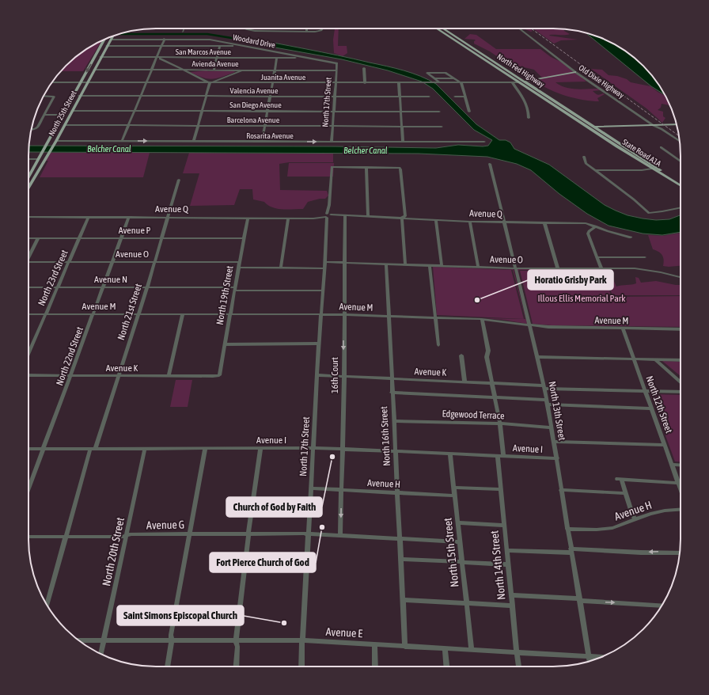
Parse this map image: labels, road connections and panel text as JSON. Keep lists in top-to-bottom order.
{
  "streets": {
    "main road": ["North Fed Highway", "North 25th Street", "State Road A1A"],
    "street": [
      "Woodard Drive",
      "San Marcos Avenue",
      "Avienda Avenue",
      "Juanita Avenue",
      "Old Dixie Highway",
      "Valencia Avenue",
      "North 17th Street",
      "San Diego Avenue",
      "Barcelona Avenue",
      "Rosarita Avenue",
      "Avenue Q",
      "Avenue P",
      "Avenue O",
      "North 23rd Street",
      "Avenue N",
      "North 19th Street",
      "Avenue M",
      "North 21st Street",
      "North 22nd Street",
      "Avenue K",
      "16th Court",
      "North 12th Street",
      "North 13th Street",
      "Edgewood Terrace",
      "North 16th Street",
      "Avenue I",
      "Avenue H",
      "Avenue G",
      "North 20th Street",
      "North 15th Street",
      "North 14th Street",
      "Avenue E"
    ]
  },
  "crossings": [
    ["Woodard Drive", "San Marcos Avenue"],
    ["Woodard Drive", "North 17th Street"],
    ["Woodard Drive", "North 25th Street"],
    ["San Marcos Avenue", "North 25th Street"],
    ["Avienda Avenue", "North 17th Street"],
    ["Avienda Avenue", "North 25th Street"],
    ["North Fed Highway", "Juanita Avenue"],
    ["North Fed Highway", "State Road A1A"],
    ["Juanita Avenue", "North 17th Street"],
    ["Juanita Avenue", "North 25th Street"],
    ["Valencia Avenue", "North 17th Street"],
    ["Valencia Avenue", "North 25th Street"],
    ["North 17th Street", "San Diego Avenue"],
    ["North 17th Street", "Barcelona Avenue"],
    ["North 17th Street", "Rosarita Avenue"],
    ["North 17th Street", "Avenue Q"],
    ["North 17th Street", "Avenue O"],
    ["North 17th Street", "Avenue N"],
    ["North 17th Street", "Avenue M"],
    ["North 17th Street", "Avenue K"],
    ["North 17th Street", "Avenue I"],
    ["North 17th Street", "Avenue H"],
    ["North 17th Street", "Avenue G"],
    ["North 17th Street", "Avenue E"],
    ["San Diego Avenue", "North 25th Street"],
    ["North 25th Street", "Barcelona Avenue"],
    ["North 25th Street", "Rosarita Avenue"],
    ["Avenue Q", "North 23rd Street"],
    ["Avenue Q", "North 19th Street"],
    ["Avenue Q", "North 21st Street"],
    ["Avenue Q", "North 22nd Street"],
    ["Avenue Q", "16th Court"],
    ["Avenue Q", "North 13th Street"],
    ["Avenue P", "North 23rd Street"],
    ["Avenue P", "North 19th Street"],
    ["Avenue P", "North 21st Street"],
    ["Avenue P", "North 22nd Street"],
    ["Avenue O", "North 23rd Street"],
    ["Avenue O", "North 19th Street"],
    ["Avenue O", "North 21st Street"],
    ["Avenue O", "North 22nd Street"],
    ["Avenue O", "16th Court"],
    ["Avenue O", "North 13th Street"],
    ["Avenue O", "North 16th Street"],
    ["North 23rd Street", "Avenue N"],
    ["North 23rd Street", "Avenue M"],
    ["Avenue N", "North 19th Street"],
    ["Avenue N", "North 21st Street"],
    ["Avenue N", "North 22nd Street"],
    ["North 19th Street", "Avenue M"],
    ["North 19th Street", "Avenue K"],
    ["Avenue M", "North 21st Street"],
    ["Avenue M", "North 22nd Street"],
    ["Avenue M", "16th Court"],
    ["Avenue M", "North 12th Street"],
    ["Avenue M", "North 13th Street"],
    ["Avenue M", "North 16th Street"],
    ["North 21st Street", "Avenue K"],
    ["North 21st Street", "Avenue I"],
    ["North 21st Street", "Avenue G"],
    ["North 22nd Street", "Avenue K"],
    ["North 22nd Street", "Avenue I"],
    ["Avenue K", "16th Court"],
    ["Avenue K", "North 12th Street"],
    ["Avenue K", "North 13th Street"],
    ["Avenue K", "North 16th Street"],
    ["16th Court", "Avenue I"],
    ["16th Court", "Avenue H"],
    ["16th Court", "Avenue G"],
    ["North 12th Street", "Avenue I"],
    ["North 13th Street", "Edgewood Terrace"],
    ["North 13th Street", "Avenue I"],
    ["North 13th Street", "Avenue H"],
    ["North 13th Street", "Avenue E"],
    ["Edgewood Terrace", "North 16th Street"],
    ["North 16th Street", "Avenue I"],
    ["North 16th Street", "Avenue H"],
    ["North 16th Street", "Avenue G"],
    ["North 16th Street", "Avenue E"],
    ["Avenue I", "North 20th Street"],
    ["Avenue I", "North 15th Street"],
    ["Avenue I", "North 14th Street"],
    ["Avenue H", "North 15th Street"],
    ["Avenue G", "North 20th Street"],
    ["Avenue G", "North 15th Street"],
    ["North 20th Street", "Avenue E"],
    ["North 15th Street", "Avenue E"],
    ["North 14th Street", "Avenue E"]
  ],
  "water": ["Belcher Canal"],
  "parks": ["Illous Ellis Memorial Park"],
  "places": [
    "Horatio Grisby Park",
    "Church of God by Faith",
    "Fort Pierce Church of God",
    "Saint Simons Episcopal Church"
  ]
}
